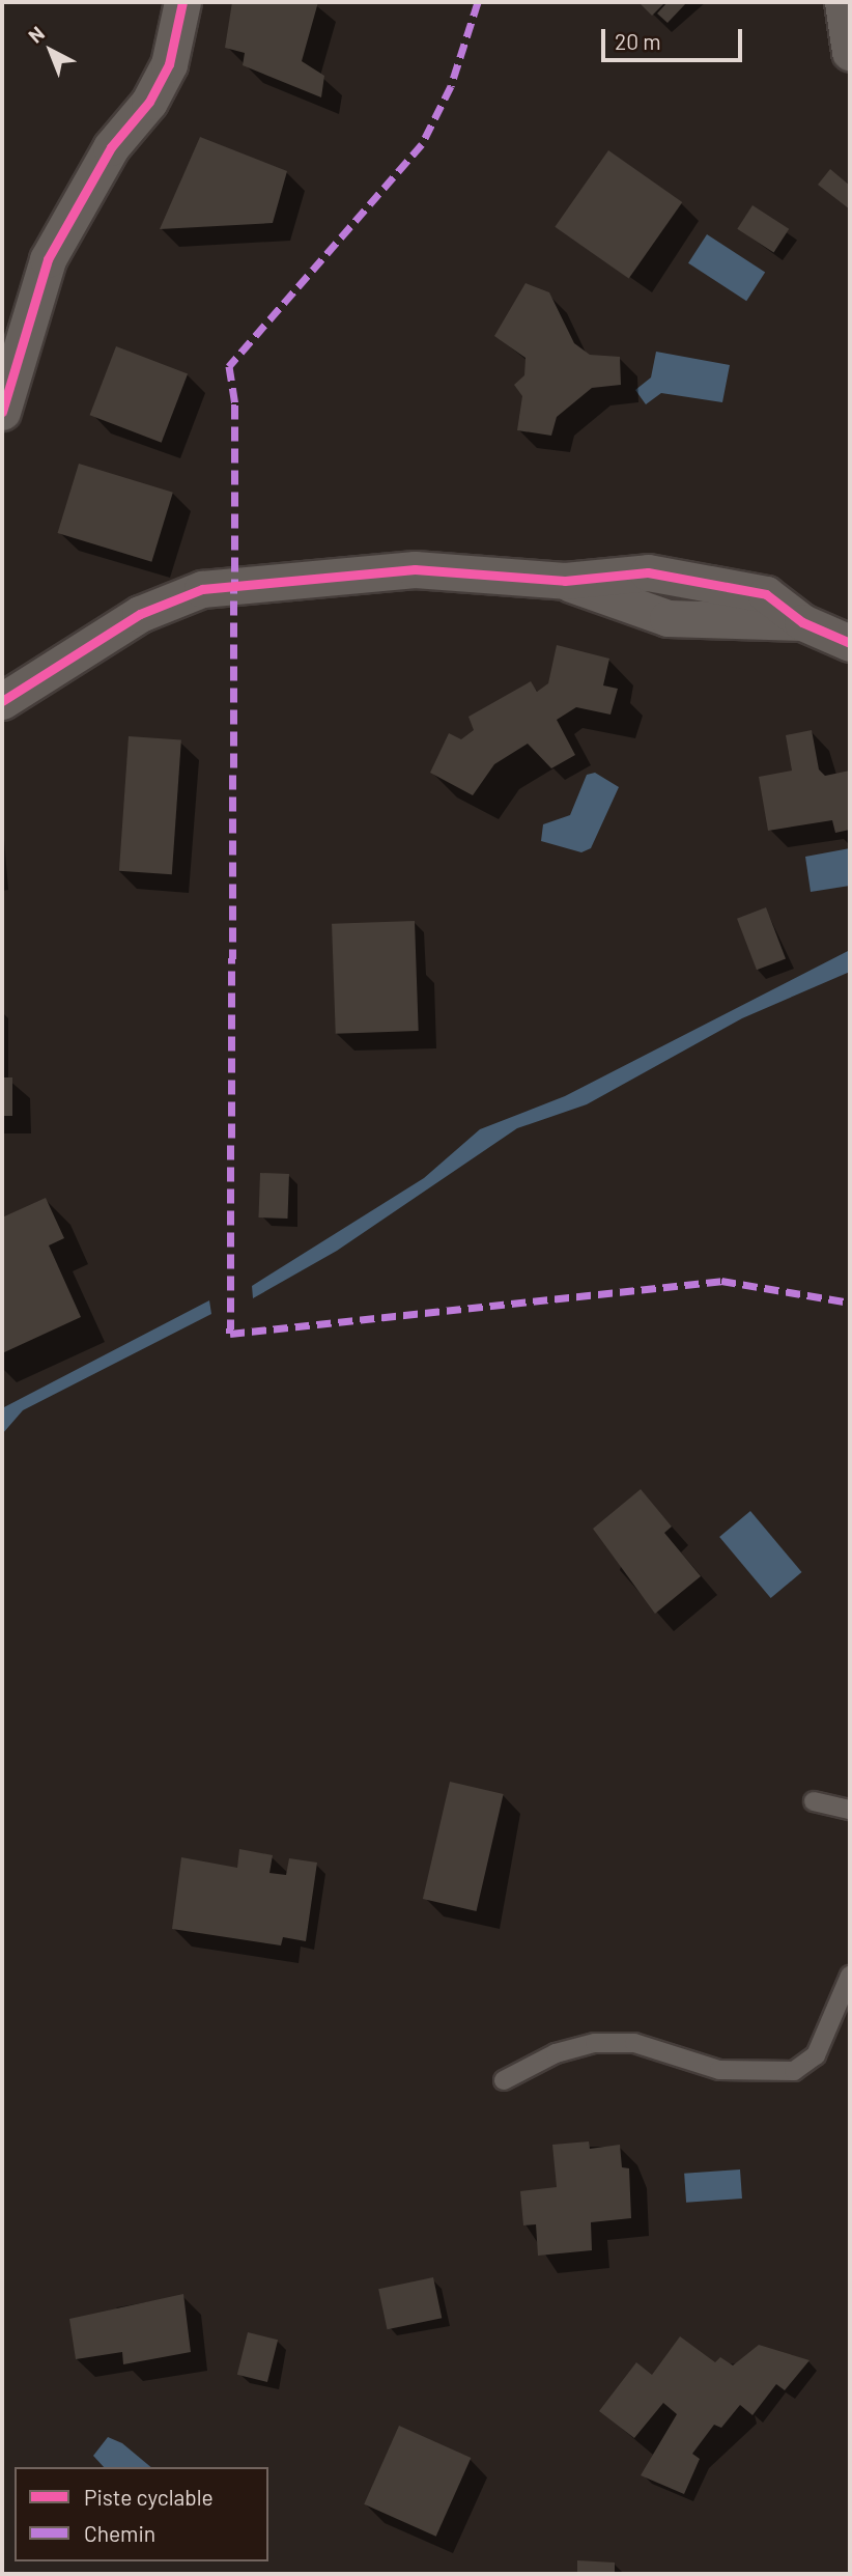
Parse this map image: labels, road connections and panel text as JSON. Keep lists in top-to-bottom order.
{
  "legend": ["Piste cyclable", "Chemin"],
  "scale_bar": "20 m",
  "north": "top left"
}
